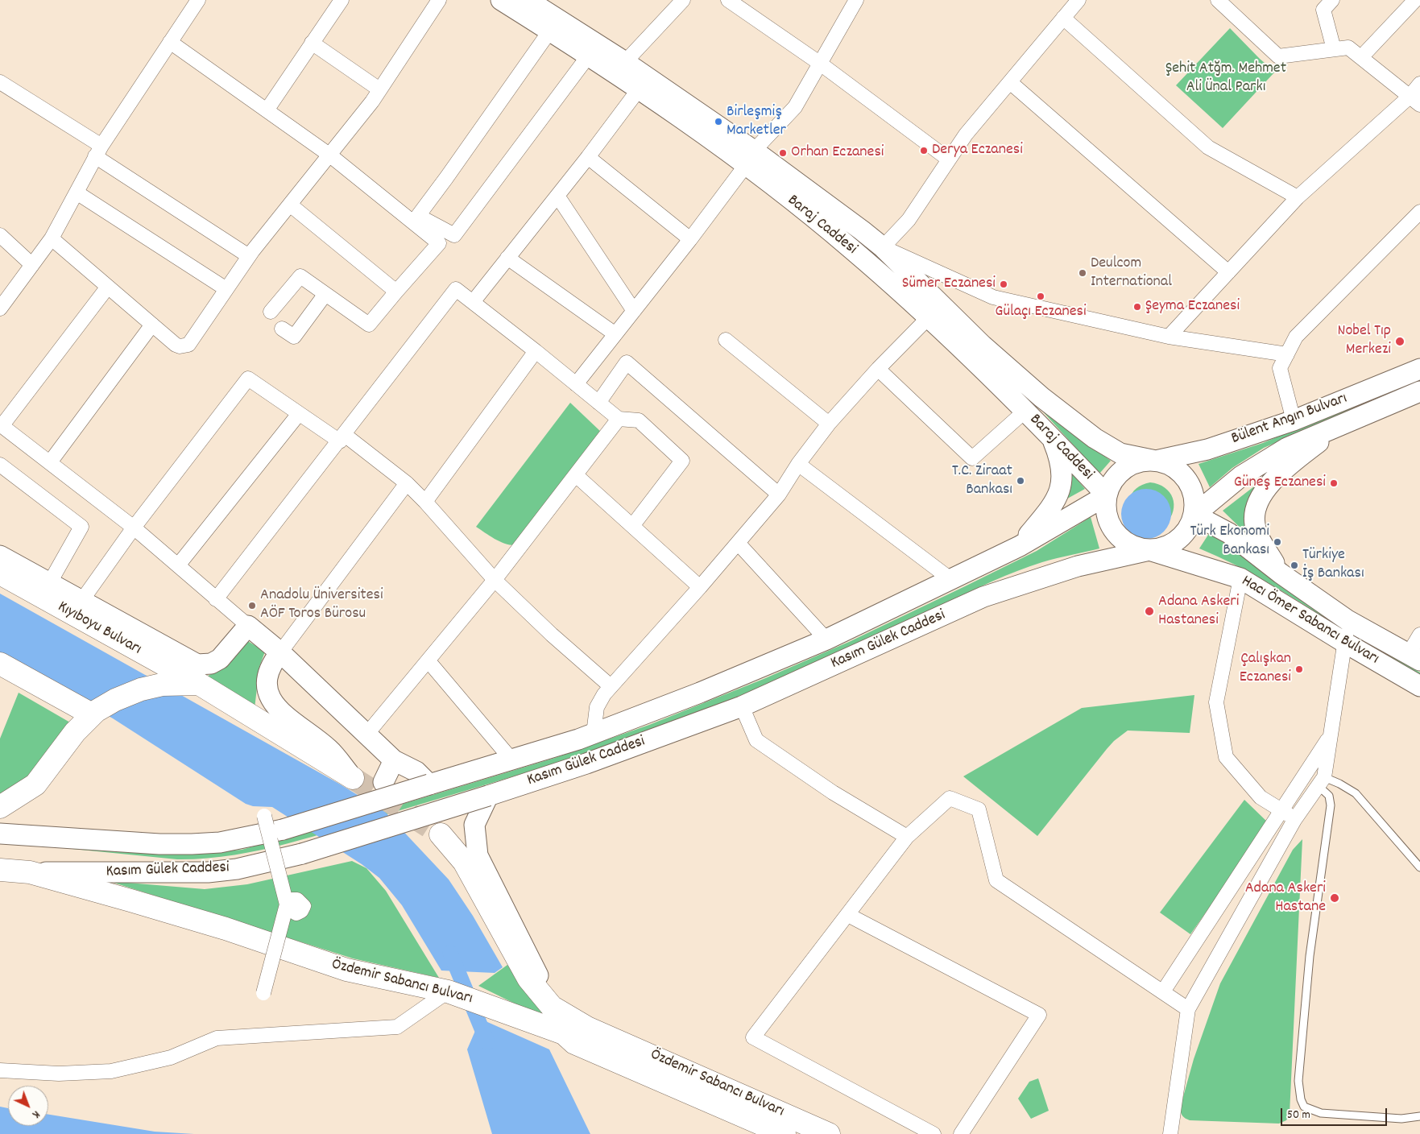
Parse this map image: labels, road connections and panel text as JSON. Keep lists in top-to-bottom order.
{
  "streets": {
    "main road": [
      "Baraj Caddesi",
      "Bülent Angın Bulvarı",
      "Hacı Ömer Sabancı Bulvarı",
      "Kıyıboyu Bulvarı",
      "Kasım Gülek Caddesi",
      "Özdemir Sabancı Bulvarı"
    ]
  },
  "crossings": [
    ["Baraj Caddesi", "Bülent Angın Bulvarı"],
    ["Baraj Caddesi", "Hacı Ömer Sabancı Bulvarı"],
    ["Baraj Caddesi", "Kasım Gülek Caddesi"],
    ["Bülent Angın Bulvarı", "Hacı Ömer Sabancı Bulvarı"],
    ["Bülent Angın Bulvarı", "Kasım Gülek Caddesi"],
    ["Hacı Ömer Sabancı Bulvarı", "Kasım Gülek Caddesi"],
    ["Kasım Gülek Caddesi", "Özdemir Sabancı Bulvarı"]
  ],
  "parks": ["Şehit Atğm. Mehmet Ali Ünal Parkı"],
  "places": [
    "Birleşmiş Marketler",
    "Derya Eczanesi",
    "Orhan Eczanesi",
    "Deulcom International",
    "Sümer Eczanesi",
    "Gülaçı Eczanesi",
    "Şeyma Eczanesi",
    "Nobel Tıp Merkezi",
    "T.C. Ziraat Bankası",
    "Güneş Eczanesi",
    "Türk Ekonomi Bankası",
    "Türkiye İş Bankası",
    "Anadolu Üniversitesi AÖF Toros Bürosu",
    "Adana Askeri Hastanesi",
    "Çalışkan Eczanesi",
    "Adana Askeri Hastane"
  ],
  "scale_bar": "50 m",
  "north": "bottom right"
}
